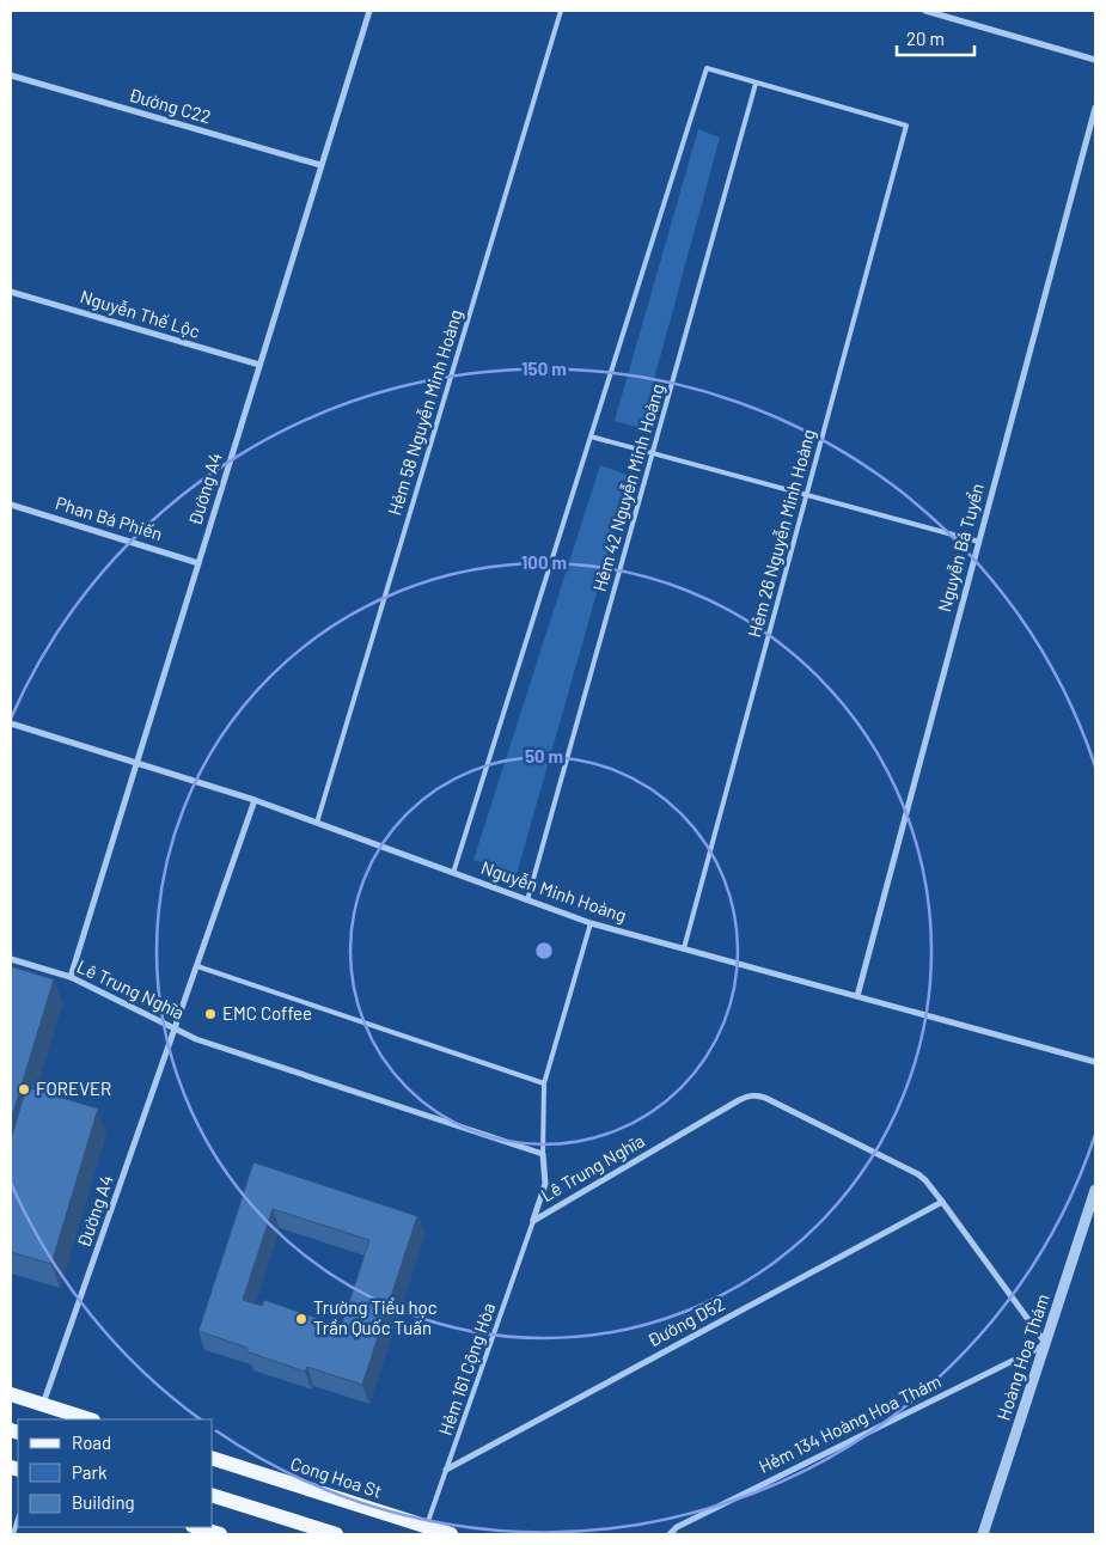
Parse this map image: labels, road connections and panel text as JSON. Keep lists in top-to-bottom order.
{
  "streets": {
    "main road": ["Cong Hoa St"],
    "street": [
      "Đường C22",
      "Nguyễn Thế Lộc",
      "Đường A4",
      "Phan Bá Phiến",
      "Nguyễn Bá Tuyển",
      "Nguyễn Minh Hoàng",
      "Lê Trung Nghĩa",
      "Đường D52",
      "Hoàng Hoa Thám",
      "Hẻm 134 Hoàng Hoa Thám"
    ],
    "lane": [
      "Hẻm 58 Nguyễn Minh Hoàng",
      "Hẻm 42 Nguyễn Minh Hoàng",
      "Hẻm 26 Nguyễn Minh Hoàng",
      "Hẻm 161 Cộng Hòa"
    ]
  },
  "crossings": [
    ["Đường C22", "Đường A4"],
    ["Nguyễn Thế Lộc", "Đường A4"],
    ["Hẻm 58 Nguyễn Minh Hoàng", "Nguyễn Minh Hoàng"],
    ["Hẻm 42 Nguyễn Minh Hoàng", "Hẻm 26 Nguyễn Minh Hoàng"],
    ["Hẻm 42 Nguyễn Minh Hoàng", "Nguyễn Minh Hoàng"],
    ["Đường A4", "Phan Bá Phiến"],
    ["Đường A4", "Nguyễn Minh Hoàng"],
    ["Đường A4", "Lê Trung Nghĩa"],
    ["Hẻm 26 Nguyễn Minh Hoàng", "Nguyễn Minh Hoàng"],
    ["Nguyễn Bá Tuyển", "Nguyễn Minh Hoàng"],
    ["Lê Trung Nghĩa", "Đường D52"],
    ["Lê Trung Nghĩa", "Hoàng Hoa Thám"],
    ["Lê Trung Nghĩa", "Hẻm 161 Cộng Hòa"],
    ["Lê Trung Nghĩa", "Hẻm 134 Hoàng Hoa Thám"],
    ["Đường D52", "Hẻm 161 Cộng Hòa"],
    ["Hoàng Hoa Thám", "Hẻm 134 Hoàng Hoa Thám"],
    ["Hẻm 161 Cộng Hòa", "Cong Hoa St"]
  ],
  "places": ["EMC Coffee", "FOREVER", "Trường Tiểu học Trần Quốc Tuấn"],
  "legend": ["Road", "Park", "Building"],
  "scale_bar": "20 m",
  "rings": ["150 m", "100 m", "50 m"]
}
